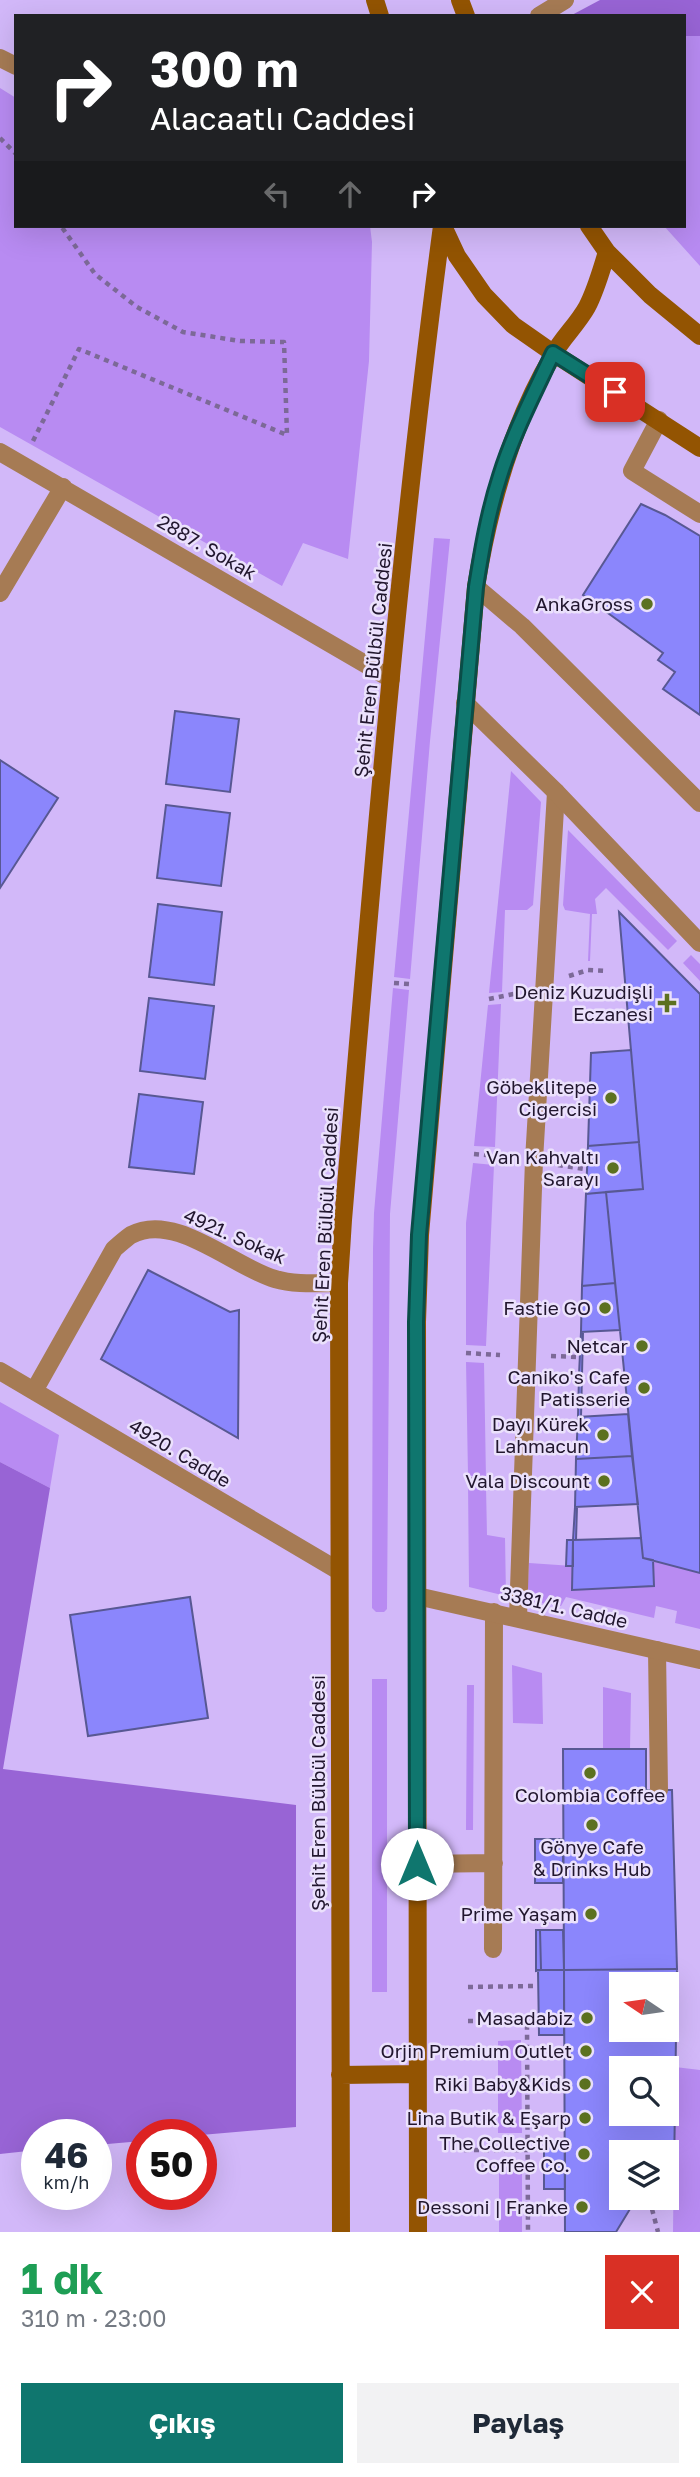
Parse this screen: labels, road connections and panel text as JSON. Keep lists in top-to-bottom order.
{
  "streets": {
    "main road": ["Şehit Eren Bülbül Caddesi"],
    "street": [
      "2887. Sokak",
      "4921. Sokak",
      "4920. Cadde",
      "3381/1. Cadde"
    ]
  },
  "crossings": [
    ["2887. Sokak", "Şehit Eren Bülbül Caddesi"],
    ["Şehit Eren Bülbül Caddesi", "4921. Sokak"],
    ["Şehit Eren Bülbül Caddesi", "4920. Cadde"],
    ["4921. Sokak", "4920. Cadde"]
  ],
  "places": {
    "other": [
      "AnkaGross",
      "Göbeklitepe Ciğercisi",
      "Van Kahvaltı Sarayı",
      "Fastie GO",
      "Netcar",
      "Caniko's Cafe Patisserie",
      "Dayı Kürek Lahmacun",
      "Vala Discount",
      "Colombia Coffee",
      "Gönye Cafe & Drinks Hub",
      "Prime Yaşam",
      "Masadabiz",
      "Orjin Premium Outlet",
      "Riki Baby&Kids",
      "Lina Butik & Eşarp",
      "The Collective Coffee Co.",
      "Dessoni | Franke"
    ],
    "health": ["Deniz Kuzudişli Eczanesi"]
  },
  "north": "left",
  "page": {
    "turn": ["300 m", "Alacaatlı Caddesi"],
    "speed": "46 km/h",
    "limit": "50",
    "heading": ["1 dk", "310 m · 23:00"],
    "buttons": ["Çıkış", "Paylaş"]
  }
}
